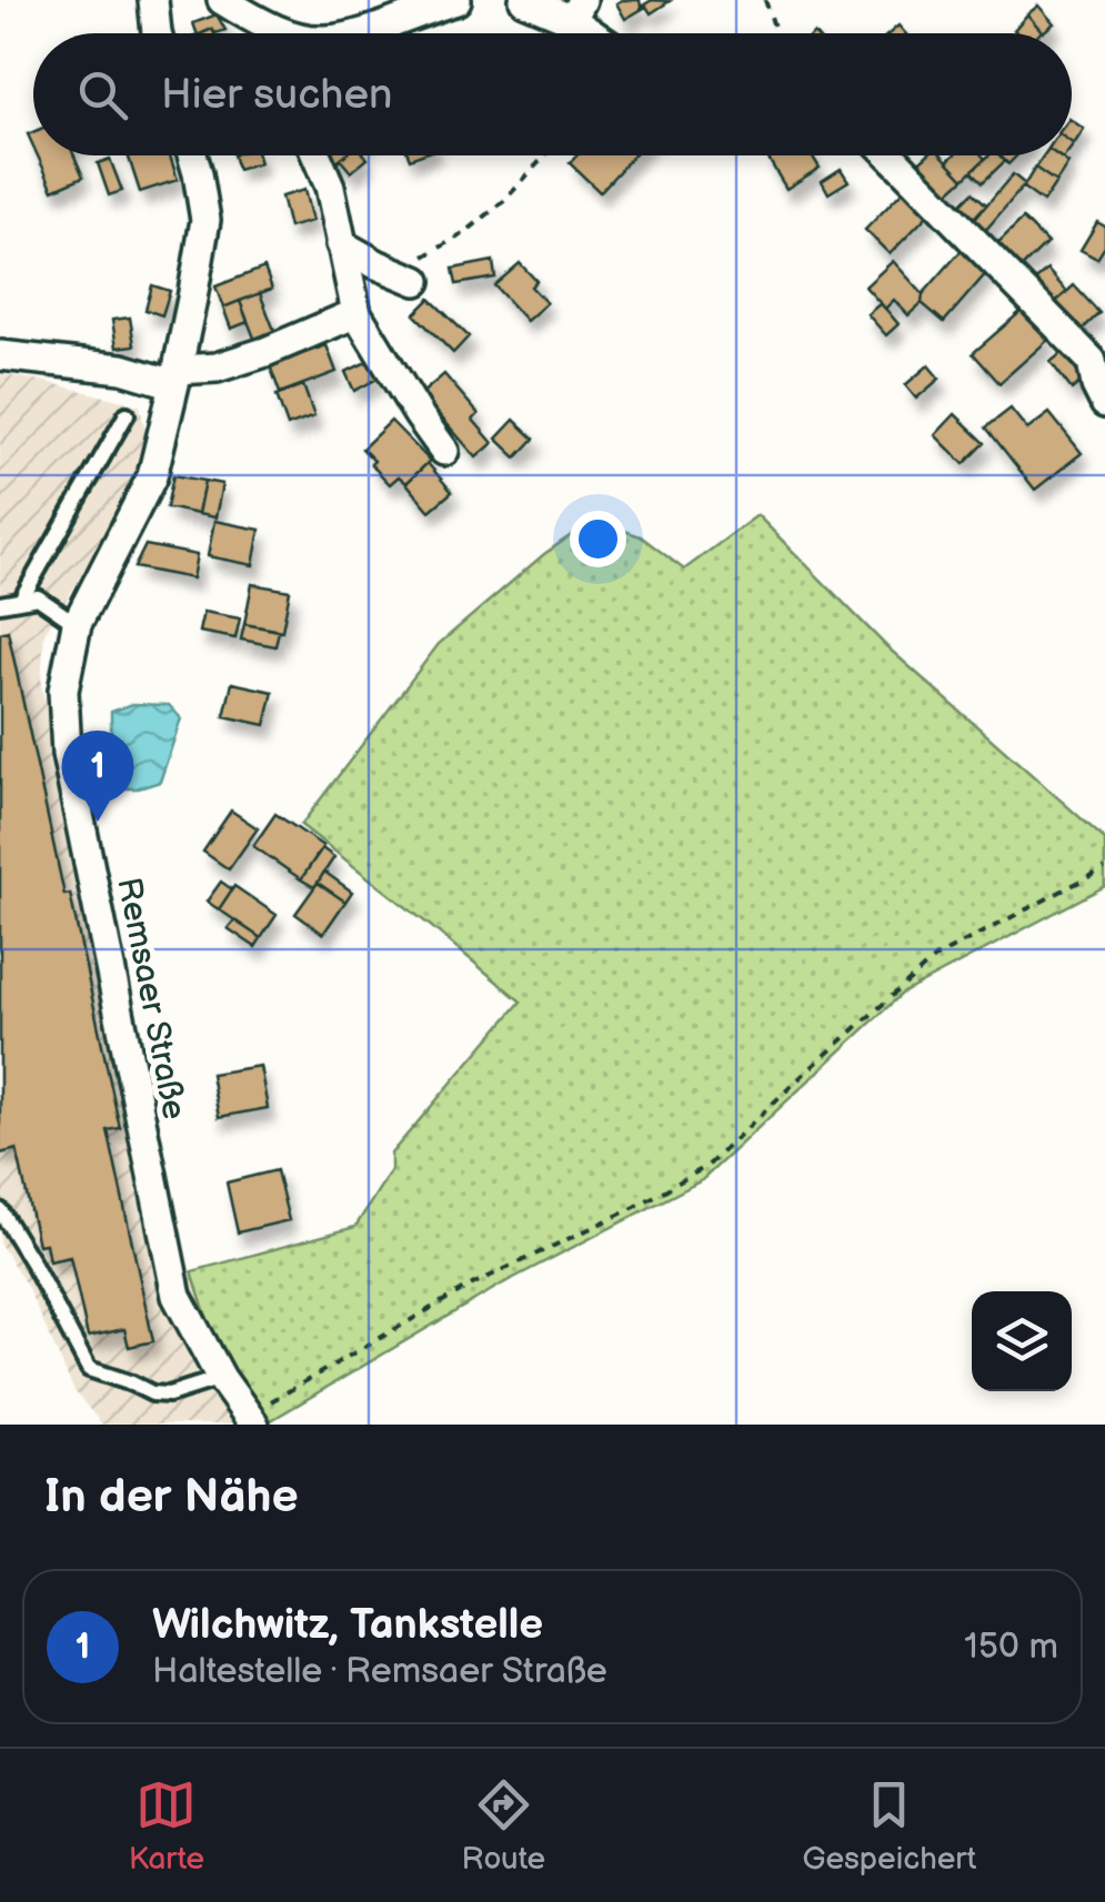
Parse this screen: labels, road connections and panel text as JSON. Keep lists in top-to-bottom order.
{
  "streets": {
    "street": ["Remsaer Straße"]
  },
  "page": {
    "search": "Hier suchen",
    "pins": "1",
    "heading": "In der Nähe",
    "list": [
      {
        "mark": "1",
        "name": "Wilchwitz, Tankstelle",
        "note": "Haltestelle · Remsaer Straße",
        "value": "150 m"
      }
    ],
    "nav": ["Karte", "Route", "Gespeichert"]
  }
}
